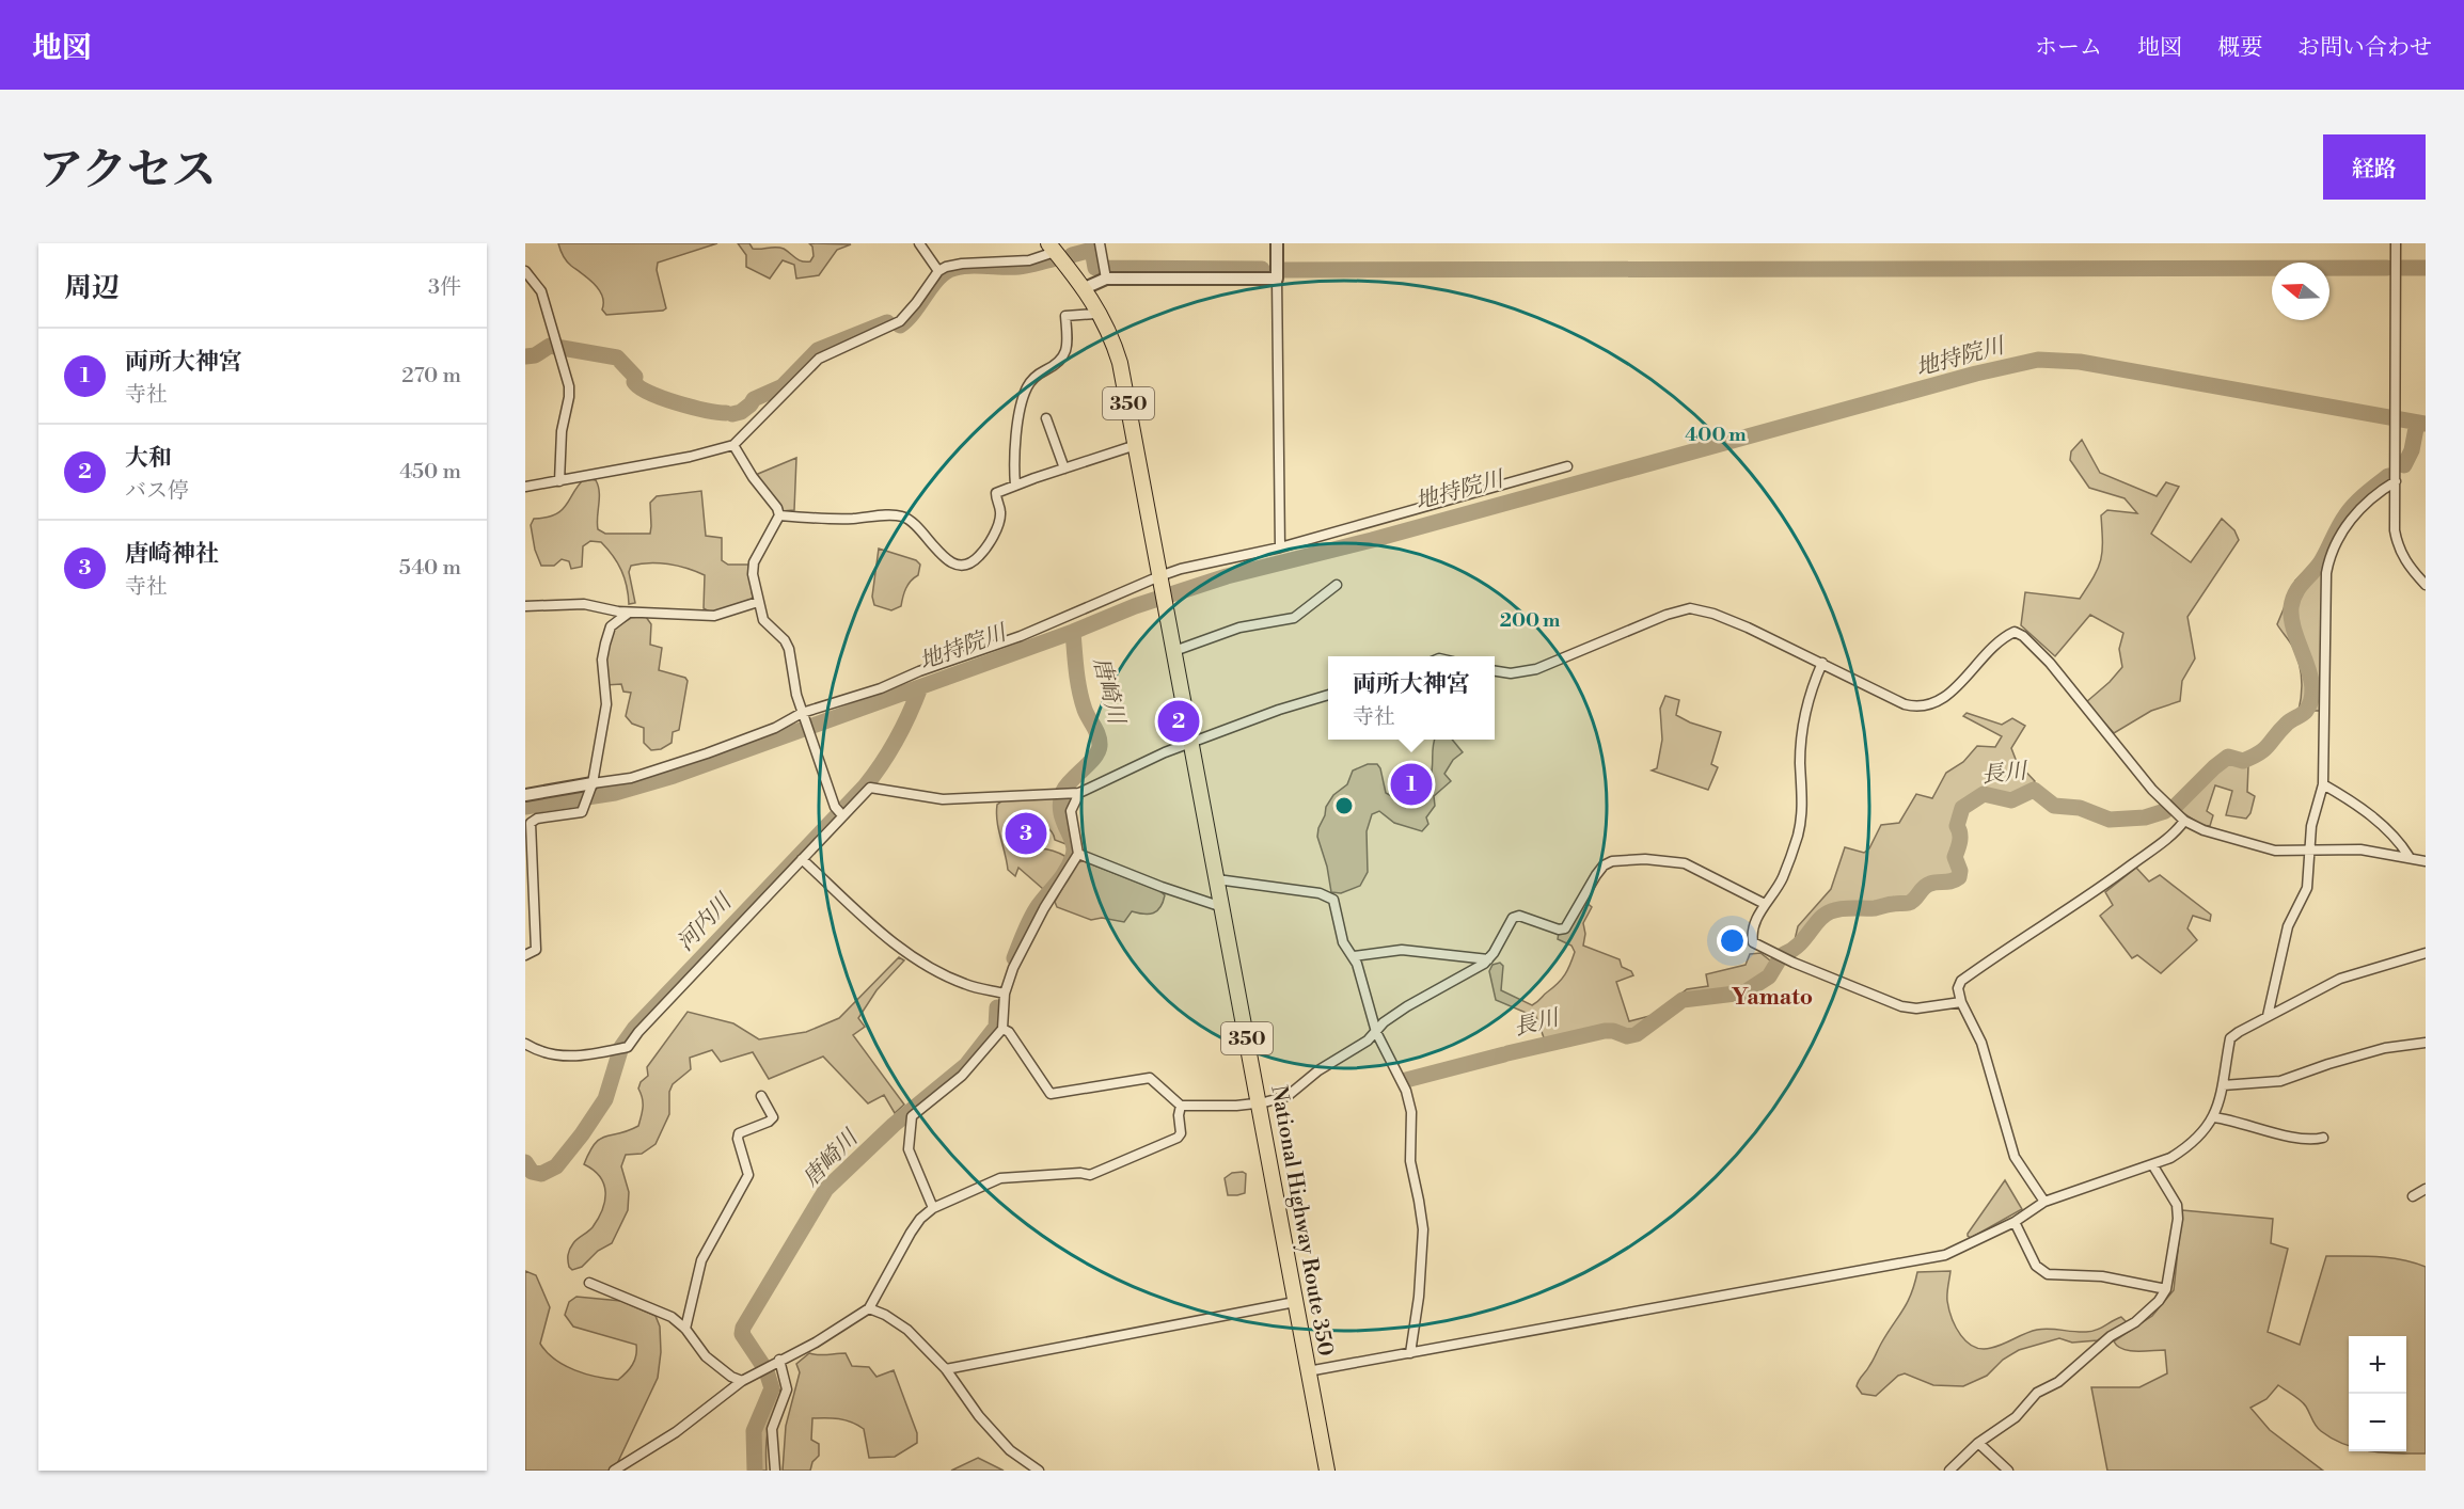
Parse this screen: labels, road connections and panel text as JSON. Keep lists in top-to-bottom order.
{
  "streets": {
    "highway": ["350", "National Highway Route 350"]
  },
  "districts": ["Yamato"],
  "water": [
    "地持院川",
    "唐崎川",
    "長川",
    "河内川"
  ],
  "north": "left",
  "page": {
    "header": "地図",
    "nav": [
      "ホーム",
      "地図",
      "概要",
      "お問い合わせ"
    ],
    "title": "アクセス",
    "buttons": "経路",
    "heading": ["周辺", "3件"],
    "list": [
      {
        "mark": "1",
        "name": "両所大神宮",
        "note": "寺社",
        "value": "270 m"
      },
      {
        "mark": "2",
        "name": "大和",
        "note": "バス停",
        "value": "450 m"
      },
      {
        "mark": "3",
        "name": "唐崎神社",
        "note": "寺社",
        "value": "540 m"
      }
    ],
    "popup": ["両所大神宮", "寺社"],
    "pins": ["2", "1", "3"],
    "map_buttons": ["+", "−"]
  },
  "rings": ["400 m", "200 m"]
}
